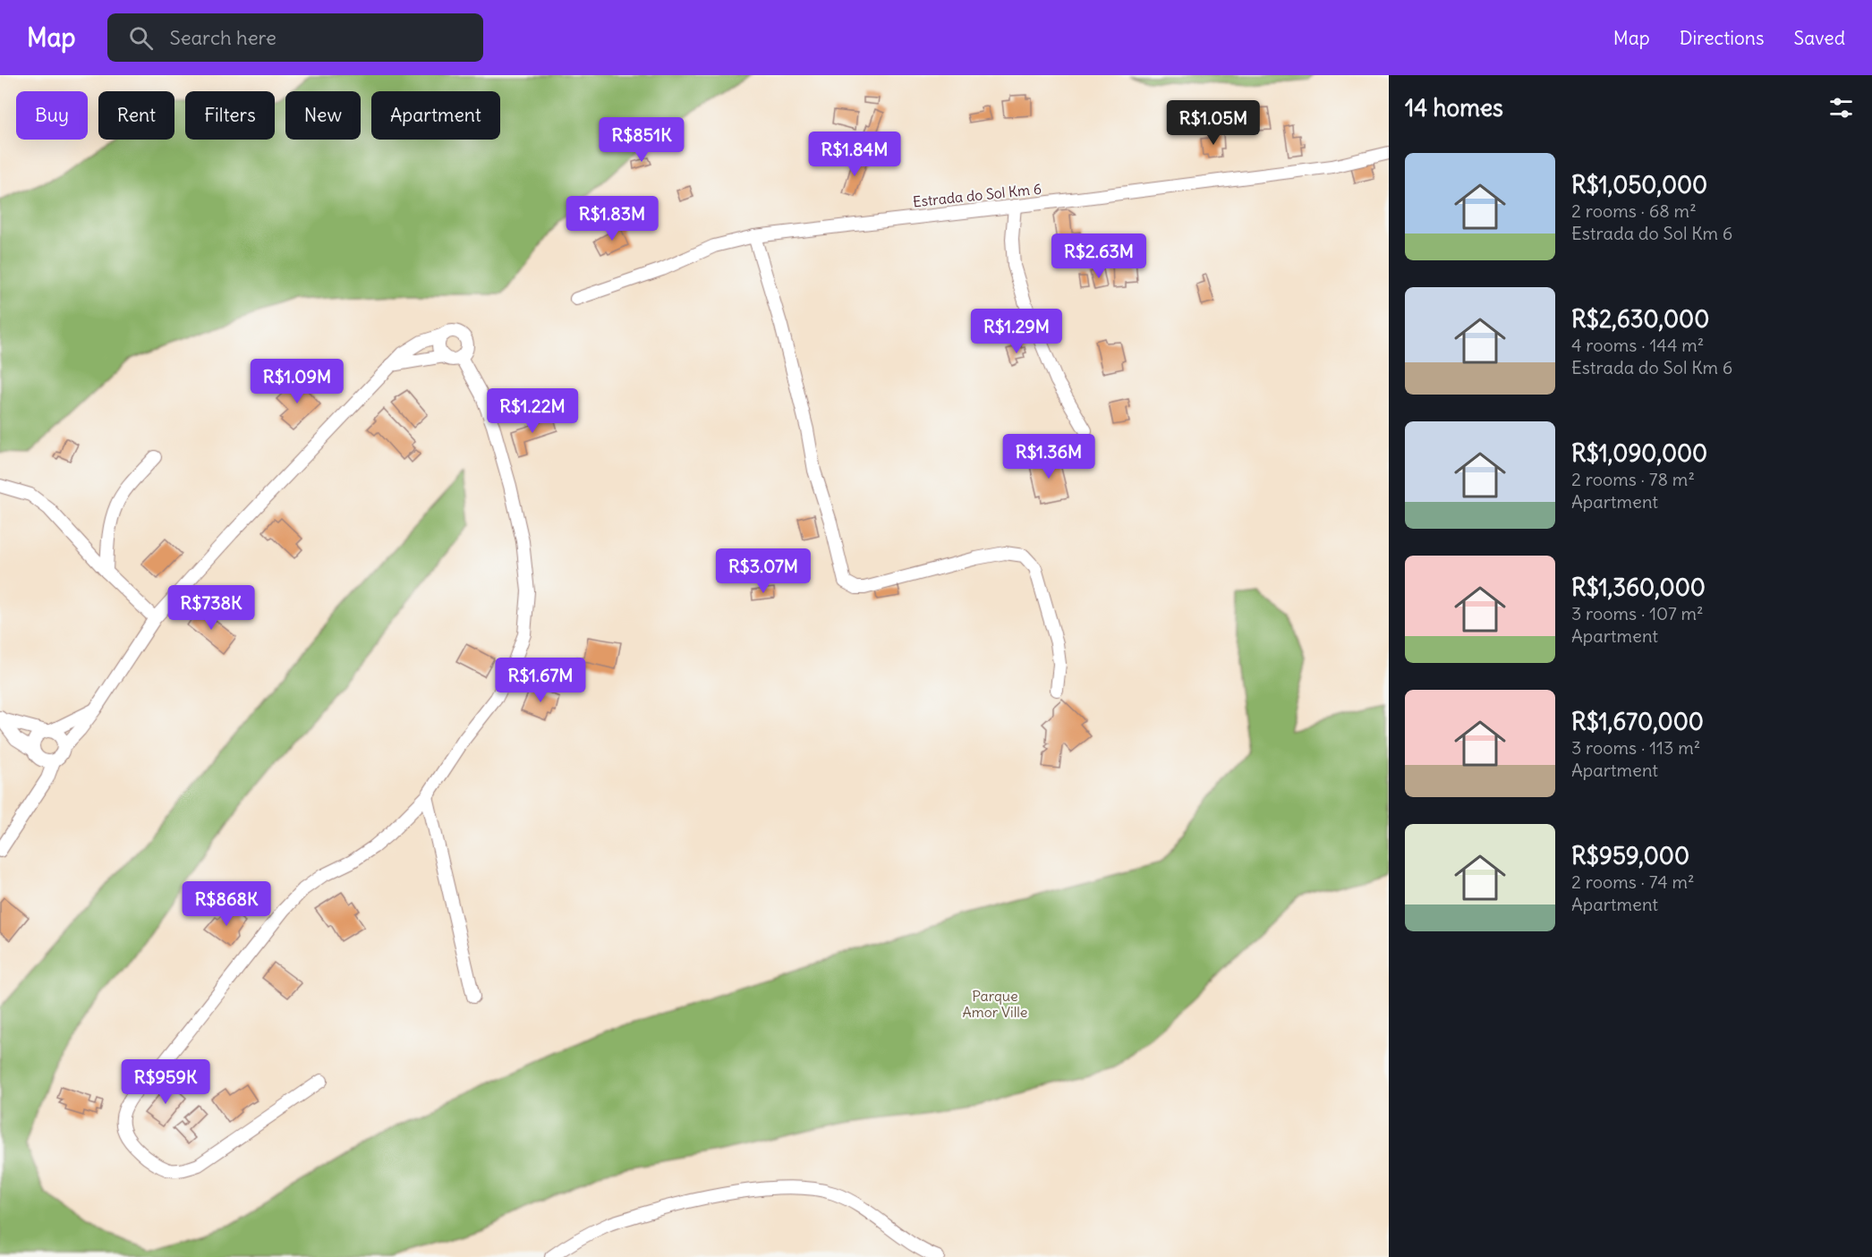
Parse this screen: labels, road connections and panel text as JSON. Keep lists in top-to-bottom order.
{
  "streets": {
    "street": ["Estrada do Sol Km 6"]
  },
  "parks": ["Parque Amor Ville"],
  "page": {
    "header": "Map",
    "search": "Search here",
    "nav": ["Map", "Directions", "Saved"],
    "heading": "14 homes",
    "chip": [
      "Buy",
      "Rent",
      "Filters",
      "New",
      "Apartment"
    ],
    "price": [
      "R$1.05M",
      "R$851K",
      "R$1.84M",
      "R$1.83M",
      "R$2.63M",
      "R$1.29M",
      "R$1.09M",
      "R$1.22M",
      "R$1.36M",
      "R$3.07M",
      "R$738K",
      "R$1.67M",
      "R$868K",
      "R$959K"
    ],
    "list": [
      {
        "name": "R$1,050,000",
        "note": "2 rooms · 68 m² · Estrada do Sol Km 6"
      },
      {
        "name": "R$2,630,000",
        "note": "4 rooms · 144 m² · Estrada do Sol Km 6"
      },
      {
        "name": "R$1,090,000",
        "note": "2 rooms · 78 m² · Apartment"
      },
      {
        "name": "R$1,360,000",
        "note": "3 rooms · 107 m² · Apartment"
      },
      {
        "name": "R$1,670,000",
        "note": "3 rooms · 113 m² · Apartment"
      },
      {
        "name": "R$959,000",
        "note": "2 rooms · 74 m² · Apartment"
      }
    ]
  }
}
